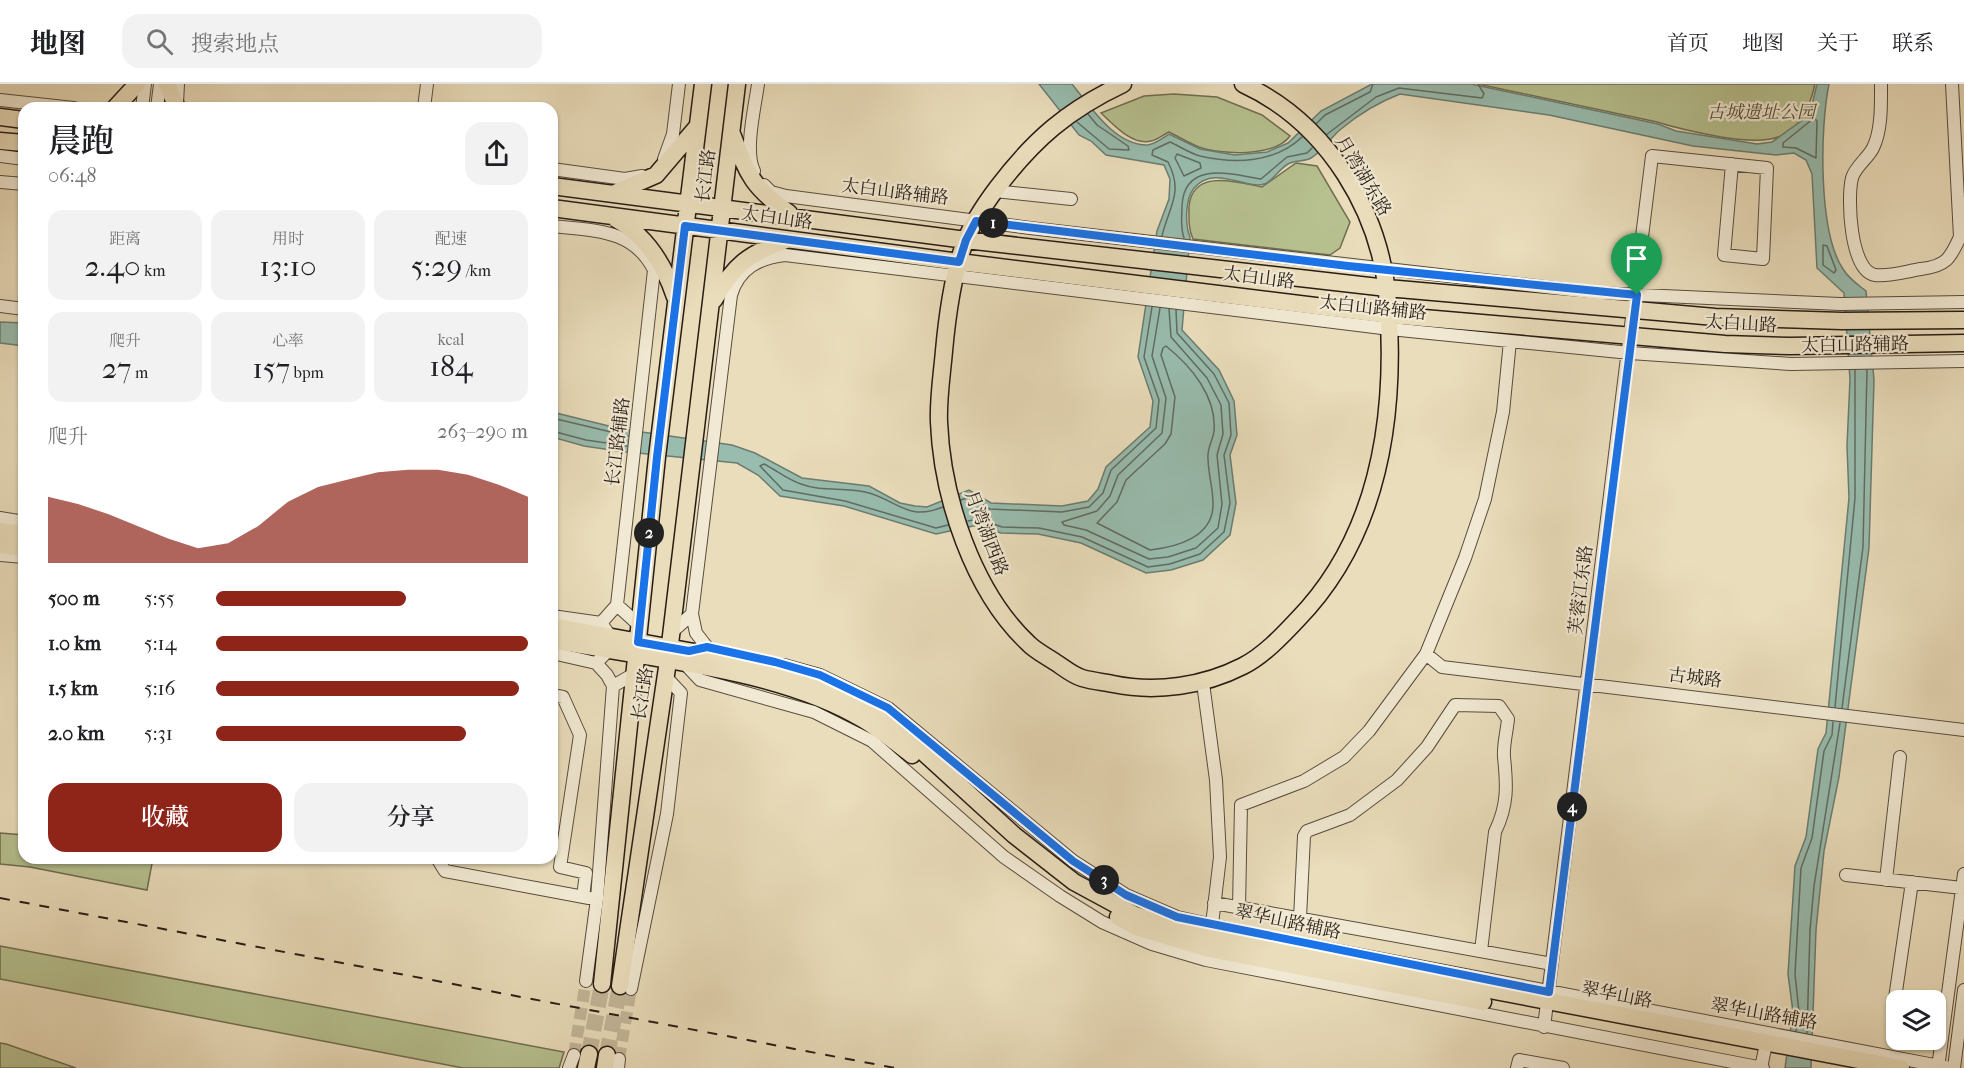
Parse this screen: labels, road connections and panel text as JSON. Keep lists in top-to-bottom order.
{
  "streets": {
    "main road": [
      "长江路",
      "月湾湖东路",
      "太白山路",
      "月湾湖西路",
      "翠华山路"
    ],
    "street": [
      "太白山路辅路",
      "长江路辅路",
      "芙蓉江东路",
      "古城路",
      "翠华山路辅路"
    ]
  },
  "crossings": [
    ["长江路", "太白山路"],
    ["长江路", "翠华山路"],
    ["月湾湖东路", "太白山路辅路"],
    ["月湾湖东路", "太白山路"],
    ["月湾湖东路", "月湾湖西路"],
    ["太白山路辅路", "太白山路"],
    ["太白山路辅路", "月湾湖西路"],
    ["太白山路辅路", "芙蓉江东路"],
    ["太白山路", "月湾湖西路"],
    ["太白山路", "芙蓉江东路"],
    ["芙蓉江东路", "古城路"],
    ["芙蓉江东路", "翠华山路辅路"],
    ["芙蓉江东路", "翠华山路"],
    ["翠华山路辅路", "翠华山路"]
  ],
  "parks": ["古城遗址公园"],
  "page": {
    "header": "地图",
    "search": "搜索地点",
    "nav": [
      "首页",
      "地图",
      "关于",
      "联系"
    ],
    "heading": ["晨跑", "06:48"],
    "stats": [
      ["距离", "2.40 km"],
      ["用时", "13:10"],
      ["配速", "5:29 /km"],
      ["爬升", "27 m"],
      ["心率", "157 bpm"],
      ["kcal", "184"]
    ],
    "pins": [
      "1",
      "2",
      "4",
      "3"
    ],
    "chart": ["爬升", "263–290 m"],
    "list": [
      {
        "name": "500 m",
        "note": "5:55"
      },
      {
        "name": "1.0 km",
        "note": "5:14"
      },
      {
        "name": "1.5 km",
        "note": "5:16"
      },
      {
        "name": "2.0 km",
        "note": "5:31"
      }
    ],
    "buttons": ["收藏", "分享"]
  }
}
